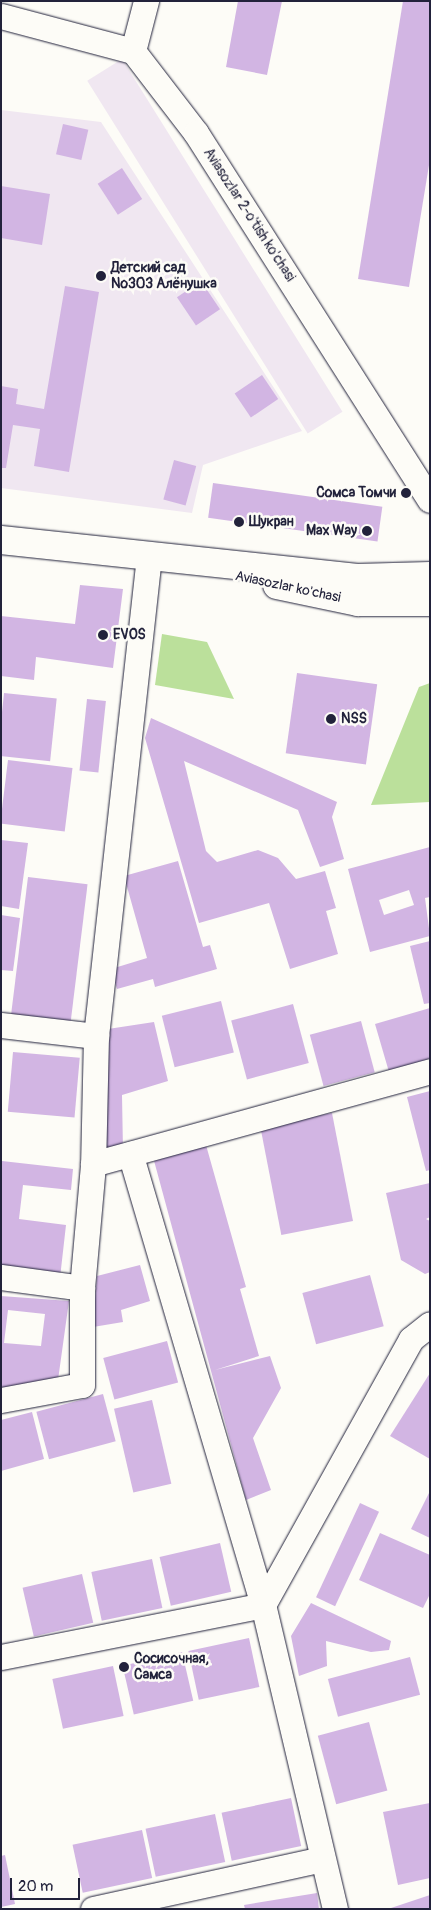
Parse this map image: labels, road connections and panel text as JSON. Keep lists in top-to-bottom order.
{
  "streets": {
    "main road": ["Aviasozlar ko'chasi"],
    "street": ["Aviasozlar 2-o'tish ko'chasi"]
  },
  "places": [
    "Детский сад №303 Алёнушка",
    "Сомса Томчи",
    "Шукран",
    "Max Way",
    "EVOS",
    "NSS",
    "Сосисочная, Самса"
  ],
  "scale_bar": "20 m"
}
